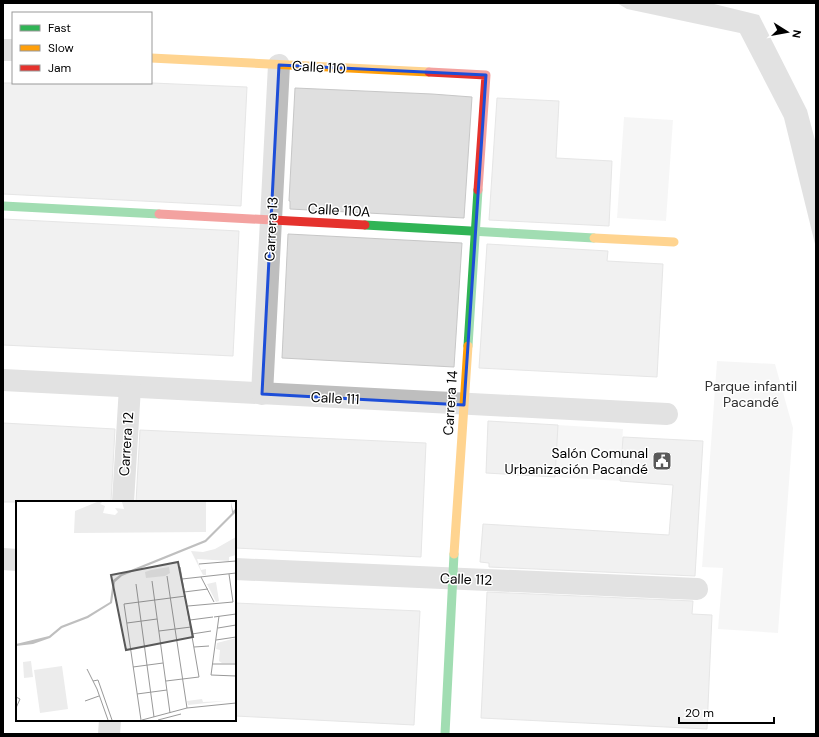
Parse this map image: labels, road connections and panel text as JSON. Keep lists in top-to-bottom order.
{
  "streets": {
    "street": [
      "Calle 110",
      "Calle 110A",
      "Carrera 13",
      "Calle 111",
      "Carrera 14",
      "Carrera 12",
      "Calle 112"
    ]
  },
  "crossings": [
    ["Calle 110", "Carrera 13"],
    ["Calle 110", "Carrera 14"],
    ["Calle 110A", "Carrera 13"],
    ["Calle 110A", "Carrera 14"],
    ["Carrera 13", "Calle 111"],
    ["Calle 111", "Carrera 14"],
    ["Calle 111", "Carrera 12"],
    ["Carrera 14", "Calle 112"]
  ],
  "parks": ["Parque infantil Pacandé"],
  "places": {
    "public building": ["Salón Comunal Urbanización Pacandé"]
  },
  "legend": ["Fast", "Slow", "Jam"],
  "scale_bar": "20 m",
  "north": "right"
}
